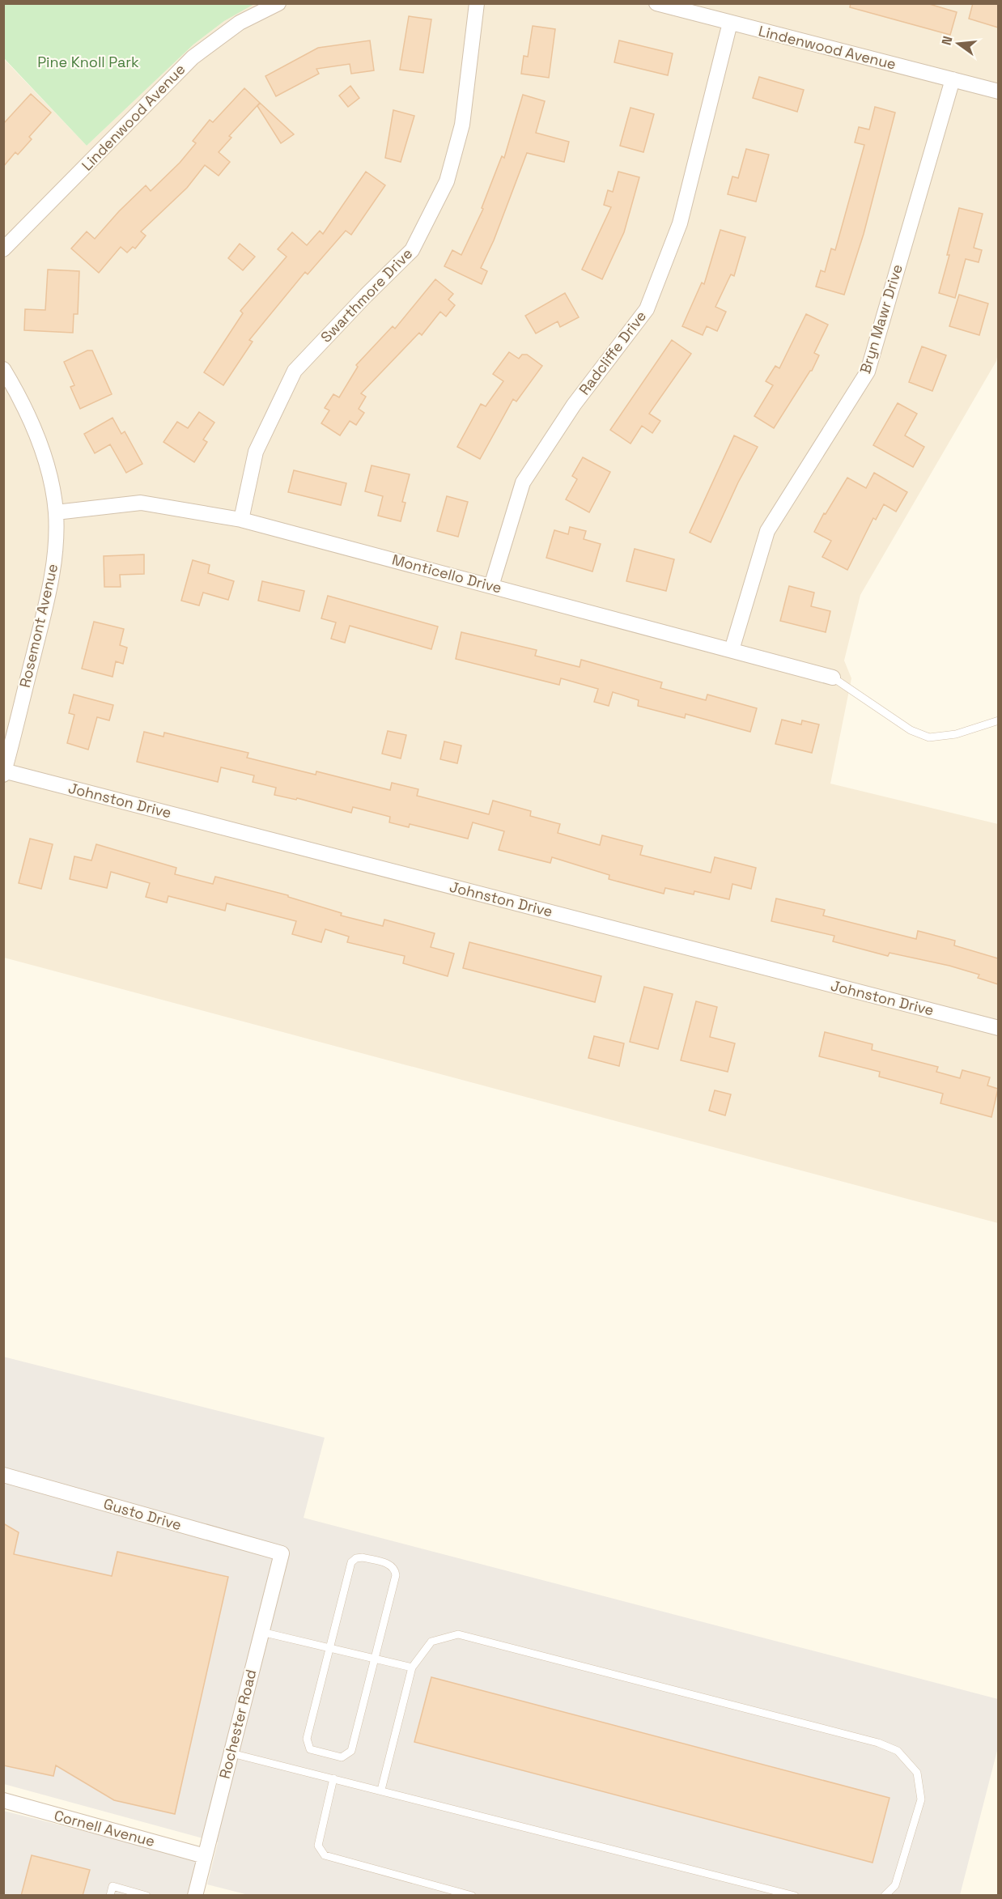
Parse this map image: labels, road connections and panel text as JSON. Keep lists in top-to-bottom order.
{
  "streets": {
    "street": [
      "Lindenwood Avenue",
      "Swarthmore Drive",
      "Bryn Mawr Drive",
      "Radcliffe Drive",
      "Monticello Drive",
      "Rosemont Avenue",
      "Johnston Drive",
      "Gusto Drive",
      "Rochester Road",
      "Cornell Avenue"
    ]
  },
  "crossings": [
    ["Lindenwood Avenue", "Bryn Mawr Drive"],
    ["Lindenwood Avenue", "Radcliffe Drive"],
    ["Swarthmore Drive", "Monticello Drive"],
    ["Bryn Mawr Drive", "Monticello Drive"],
    ["Radcliffe Drive", "Monticello Drive"],
    ["Monticello Drive", "Rosemont Avenue"],
    ["Rosemont Avenue", "Johnston Drive"],
    ["Gusto Drive", "Rochester Road"],
    ["Rochester Road", "Cornell Avenue"]
  ],
  "parks": ["Pine Knoll Park"],
  "north": "left"
}
